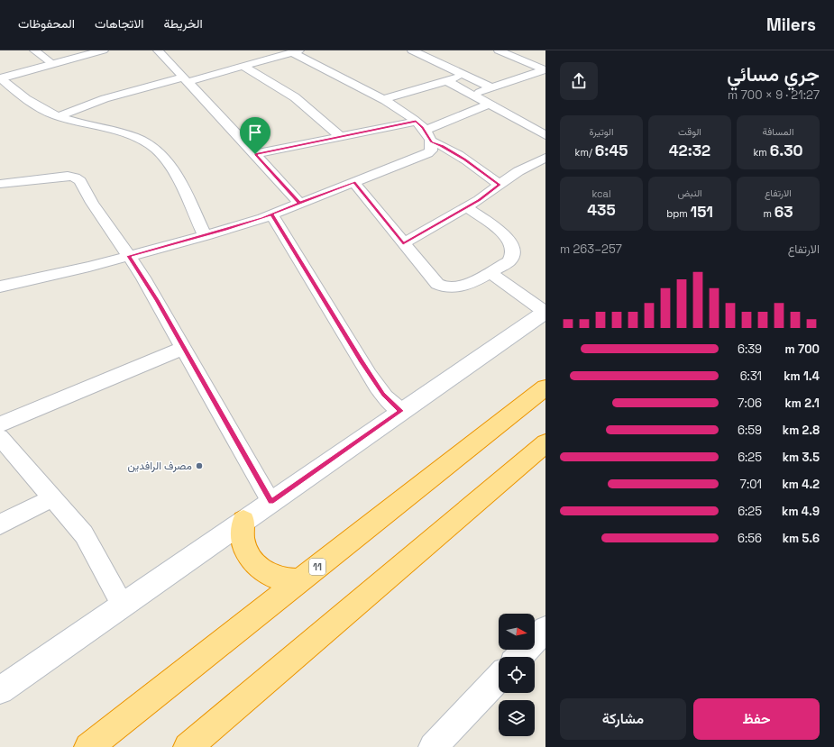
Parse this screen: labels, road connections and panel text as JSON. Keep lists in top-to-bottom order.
{
  "streets": {
    "highway": ["11"]
  },
  "places": ["مصرف الرافدين"],
  "north": "right",
  "page": {
    "header": "Milers",
    "nav": ["الخريطة", "الاتجاهات", "المحفوظات"],
    "heading": ["جري مسائي", "21:27 · 9 × 700 m"],
    "stats": [
      ["المسافة", "6.30 km"],
      ["الوقت", "42:32"],
      ["الوتيرة", "6:45 /km"],
      ["الارتفاع", "63 m"],
      ["النبض", "151 bpm"],
      ["kcal", "435"]
    ],
    "chart": ["الارتفاع", "257–263 m"],
    "list": [
      {
        "name": "700 m",
        "note": "6:39"
      },
      {
        "name": "1.4 km",
        "note": "6:31"
      },
      {
        "name": "2.1 km",
        "note": "7:06"
      },
      {
        "name": "2.8 km",
        "note": "6:59"
      },
      {
        "name": "3.5 km",
        "note": "6:25"
      },
      {
        "name": "4.2 km",
        "note": "7:01"
      },
      {
        "name": "4.9 km",
        "note": "6:25"
      },
      {
        "name": "5.6 km",
        "note": "6:56"
      }
    ],
    "buttons": ["حفظ", "مشاركة"]
  }
}
